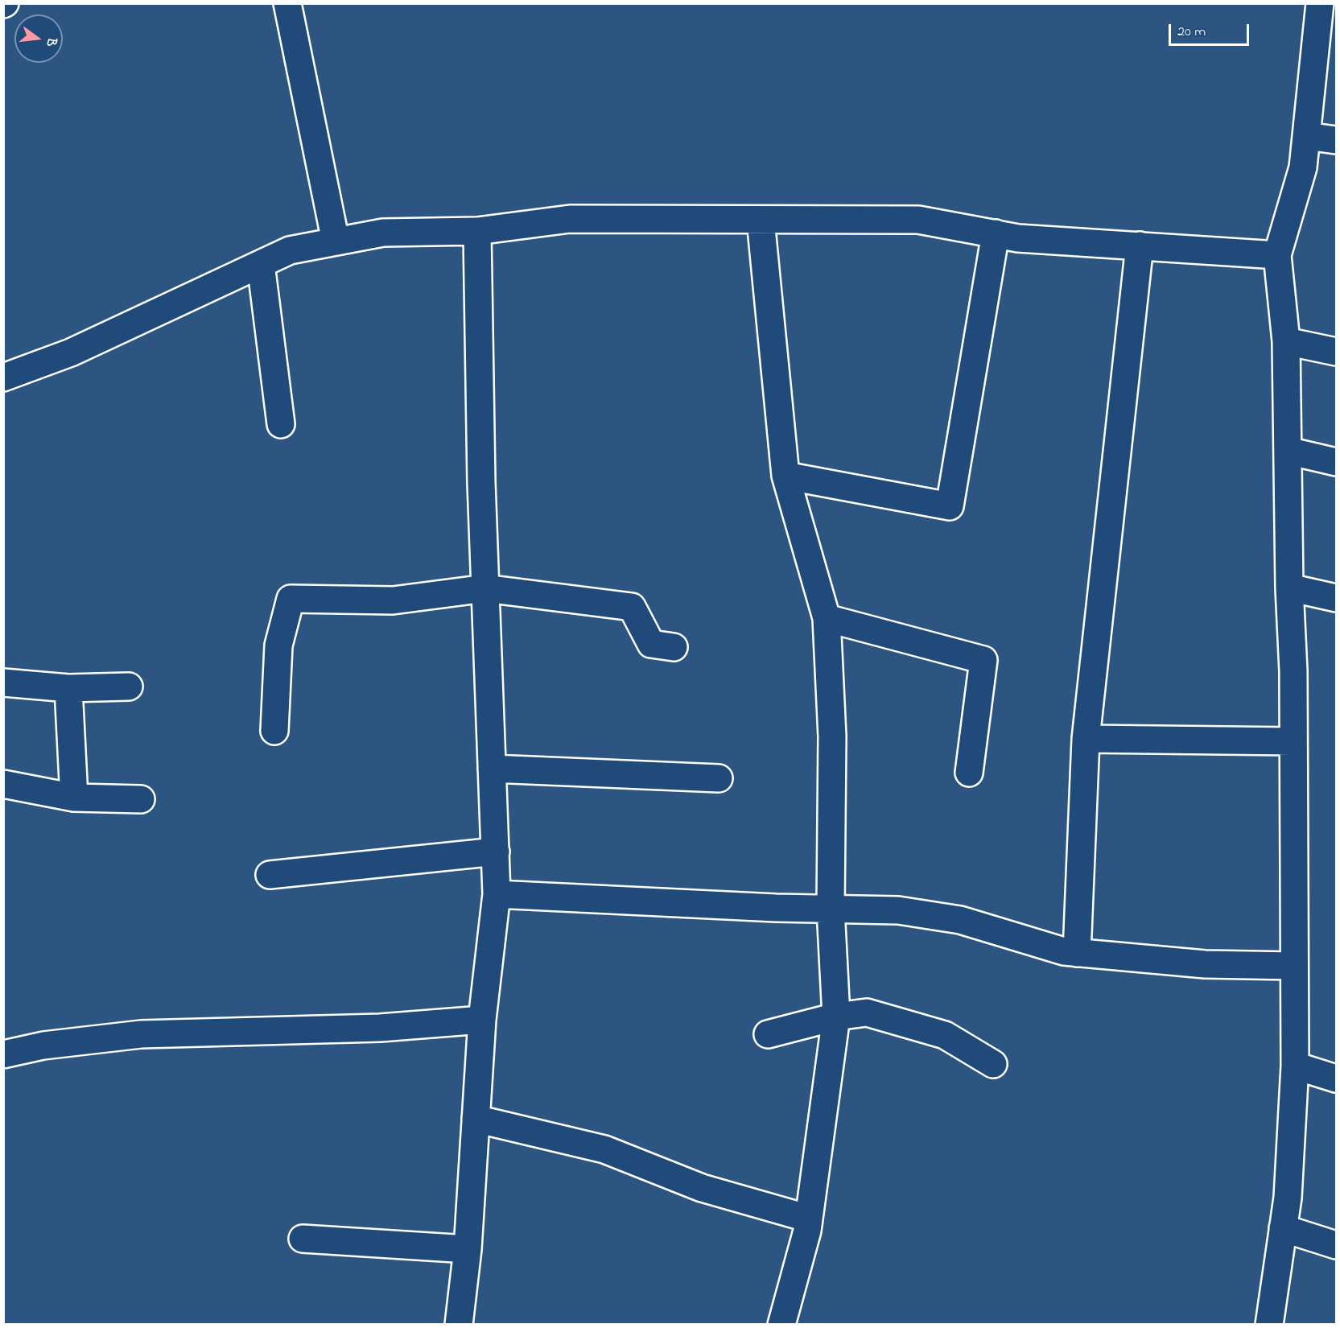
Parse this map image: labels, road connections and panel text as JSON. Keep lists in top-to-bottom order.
{
  "scale_bar": "20 m",
  "north": "right"
}
